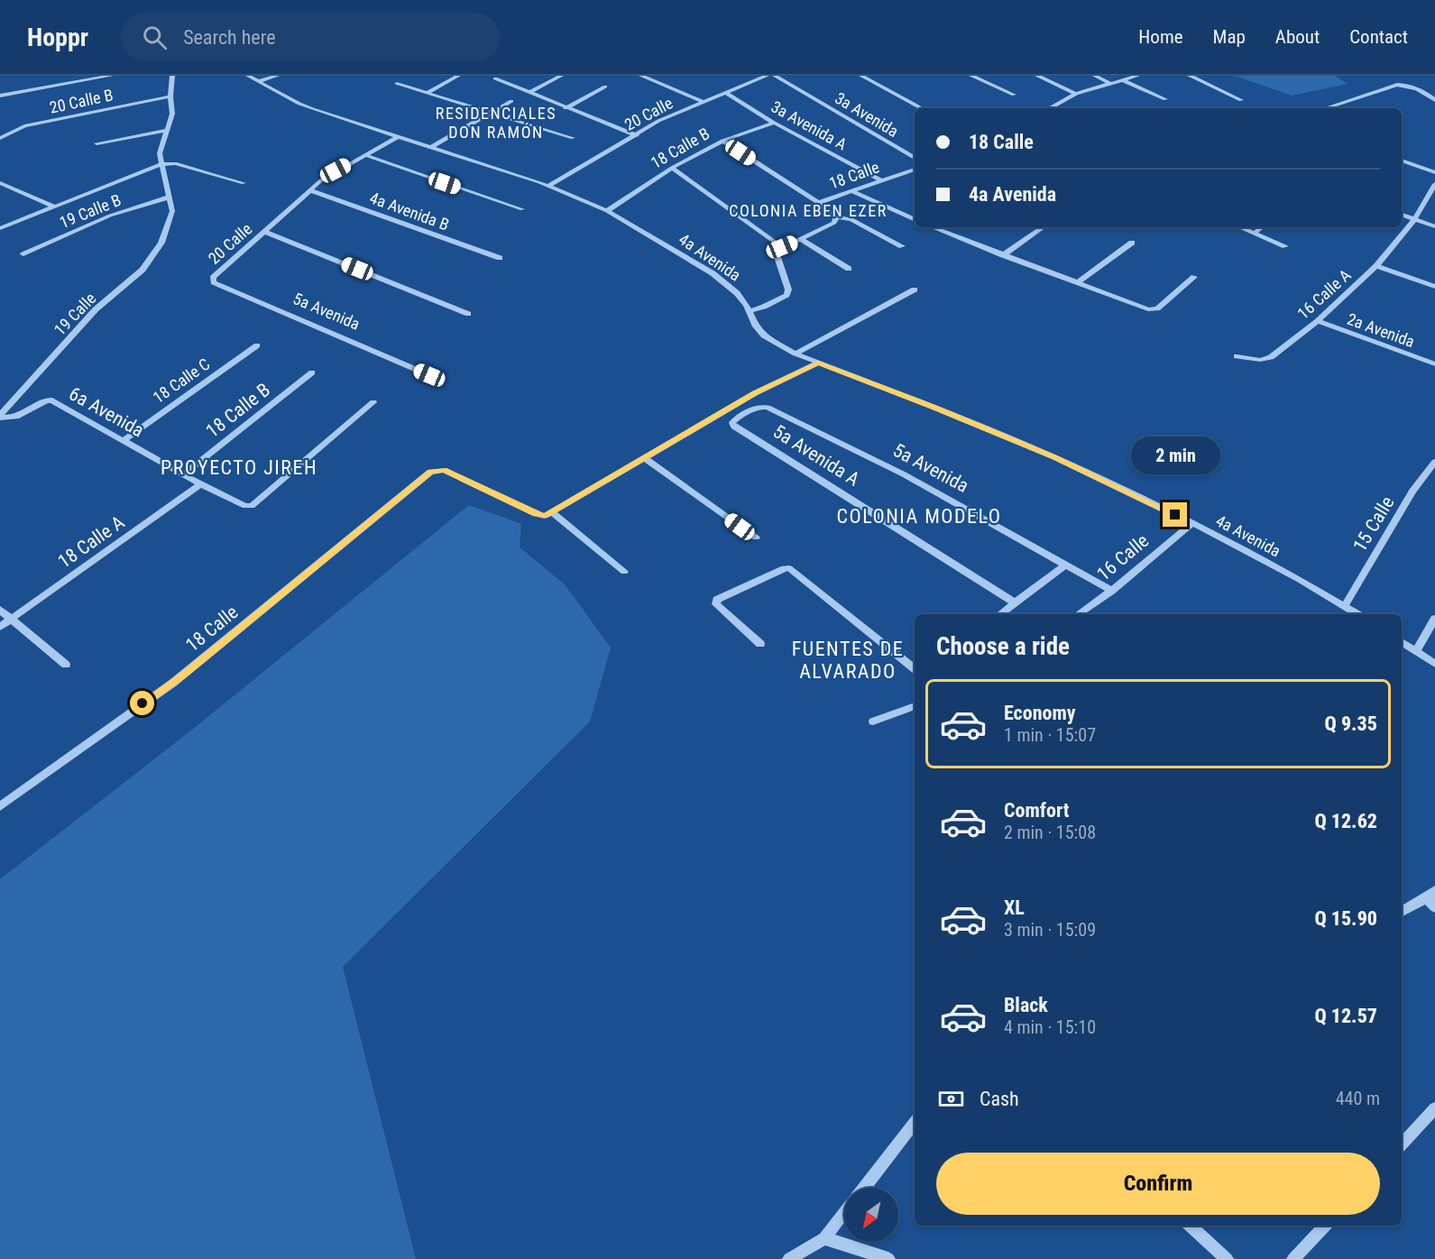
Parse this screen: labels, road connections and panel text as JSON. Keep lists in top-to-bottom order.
{
  "streets": {
    "street": [
      "20 Calle B",
      "20 Calle",
      "3a Avenida",
      "3a Avenida A",
      "18 Calle B",
      "18 Calle",
      "19 Calle B",
      "4a Avenida B",
      "4a Avenida",
      "16 Calle A",
      "5a Avenida",
      "19 Calle",
      "2a Avenida",
      "18 Calle C",
      "6a Avenida",
      "5a Avenida A",
      "15 Calle",
      "18 Calle A",
      "16 Calle"
    ]
  },
  "crossings": [
    ["20 Calle", "3a Avenida A"],
    ["20 Calle", "4a Avenida B"],
    ["20 Calle", "4a Avenida"],
    ["20 Calle", "5a Avenida"],
    ["3a Avenida A", "18 Calle B"],
    ["3a Avenida A", "18 Calle"],
    ["18 Calle B", "4a Avenida"],
    ["18 Calle B", "6a Avenida"],
    ["19 Calle B", "19 Calle"],
    ["4a Avenida", "15 Calle"],
    ["4a Avenida", "16 Calle"],
    ["16 Calle A", "2a Avenida"],
    ["5a Avenida", "5a Avenida A"],
    ["5a Avenida", "16 Calle"],
    ["19 Calle", "6a Avenida"],
    ["18 Calle C", "6a Avenida"],
    ["6a Avenida", "18 Calle A"]
  ],
  "districts": [
    "RESIDENCIALES DON RAMÓN",
    "COLONIA EBEN EZER",
    "PROYECTO JIREH",
    "COLONIA MODELO",
    "FUENTES DE ALVARADO"
  ],
  "north": "bottom left",
  "page": {
    "header": "Hoppr",
    "search": "Search here",
    "nav": [
      "Home",
      "Map",
      "About",
      "Contact"
    ],
    "banner": ["18 Calle", "4a Avenida"],
    "bubble": "2 min",
    "heading": "Choose a ride",
    "list": [
      {
        "name": "Economy",
        "note": "1 min · 15:07",
        "value": "Q 9.35"
      },
      {
        "name": "Comfort",
        "note": "2 min · 15:08",
        "value": "Q 12.62"
      },
      {
        "name": "XL",
        "note": "3 min · 15:09",
        "value": "Q 15.90"
      },
      {
        "name": "Black",
        "note": "4 min · 15:10",
        "value": "Q 12.57"
      }
    ],
    "pay": ["Cash", "440 m"],
    "buttons": "Confirm"
  }
}
